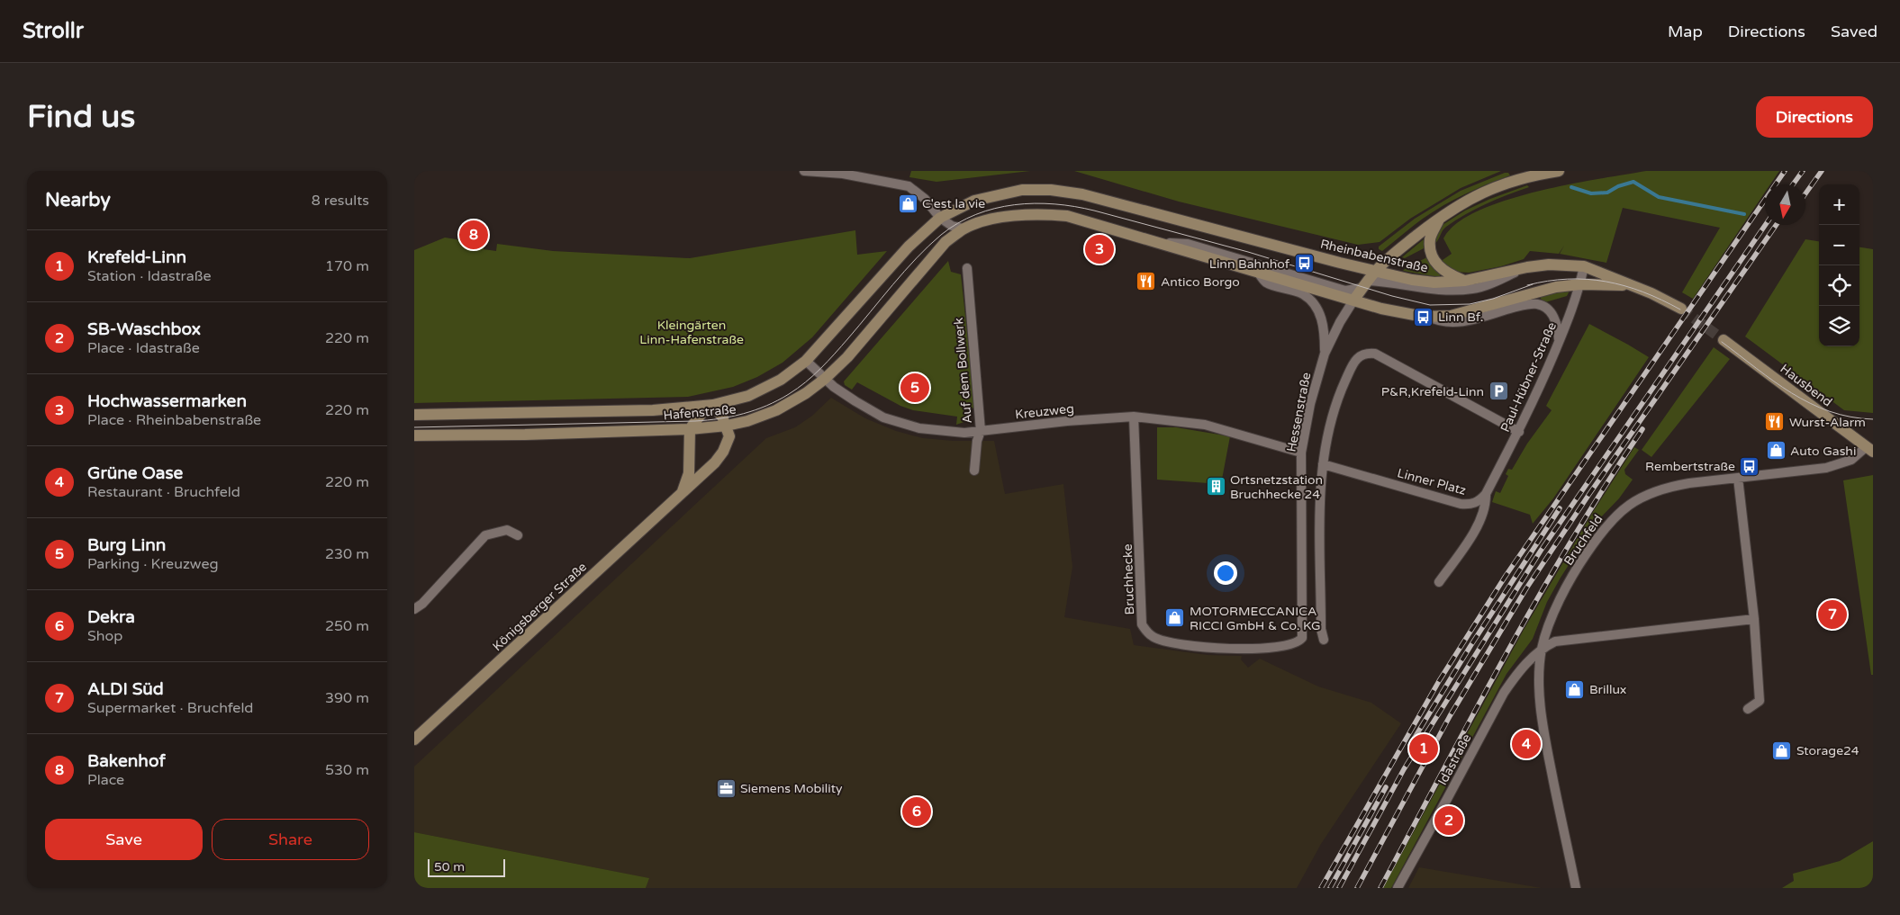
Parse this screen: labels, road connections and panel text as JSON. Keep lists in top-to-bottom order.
{
  "streets": {
    "main road": [
      "Rheinbabenstraße",
      "Hausbend",
      "Hafenstraße",
      "Königsberger Straße"
    ],
    "street": [
      "Auf dem Bollwerk",
      "Paul-Hübner-Straße",
      "Kreuzweg",
      "Hessenstraße",
      "Linner Platz",
      "Bruchfeld",
      "Bruchhecke",
      "Idastraße"
    ]
  },
  "crossings": [
    ["Rheinbabenstraße", "Paul-Hübner-Straße"],
    ["Rheinbabenstraße", "Hafenstraße"],
    ["Rheinbabenstraße", "Hessenstraße"],
    ["Auf dem Bollwerk", "Kreuzweg"],
    ["Paul-Hübner-Straße", "Linner Platz"],
    ["Hausbend", "Bruchfeld"],
    ["Kreuzweg", "Hafenstraße"],
    ["Kreuzweg", "Hessenstraße"],
    ["Kreuzweg", "Bruchhecke"],
    ["Hafenstraße", "Königsberger Straße"],
    ["Hessenstraße", "Bruchhecke"],
    ["Bruchfeld", "Idastraße"]
  ],
  "parks": ["Kleingärten Linn-Hafenstraße"],
  "places": {
    "shop": [
      "C'est la vie",
      "Auto Gashi",
      "MOTORMECCANICA RICCI GmbH & Co. KG",
      "Brillux",
      "Storage24"
    ],
    "bus stop": ["Linn Bahnhof", "Linn Bf.", "Rembertstraße"],
    "restaurant": ["Antico Borgo", "Wurst-Alarm"],
    "parking": ["P&R,Krefeld-Linn"],
    "building": ["Ortsnetzstation Bruchhecke 24"],
    "office": ["Siemens Mobility"]
  },
  "scale_bar": "50 m",
  "north": "bottom",
  "page": {
    "header": "Strollr",
    "nav": ["Map", "Directions", "Saved"],
    "buttons": [
      "Directions",
      ["Save", "Share"]
    ],
    "title": "Find us",
    "heading": ["Nearby", "8 results"],
    "map_buttons": ["+", "−"],
    "pins": [
      "8",
      "3",
      "5",
      "7",
      "4",
      "1",
      "6",
      "2"
    ],
    "list": [
      {
        "mark": "1",
        "name": "Krefeld-Linn",
        "note": "Station · Idastraße",
        "value": "170 m"
      },
      {
        "mark": "2",
        "name": "SB-Waschbox",
        "note": "Place · Idastraße",
        "value": "220 m"
      },
      {
        "mark": "3",
        "name": "Hochwassermarken",
        "note": "Place · Rheinbabenstraße",
        "value": "220 m"
      },
      {
        "mark": "4",
        "name": "Grüne Oase",
        "note": "Restaurant · Bruchfeld",
        "value": "220 m"
      },
      {
        "mark": "5",
        "name": "Burg Linn",
        "note": "Parking · Kreuzweg",
        "value": "230 m"
      },
      {
        "mark": "6",
        "name": "Dekra",
        "note": "Shop",
        "value": "250 m"
      },
      {
        "mark": "7",
        "name": "ALDI Süd",
        "note": "Supermarket · Bruchfeld",
        "value": "390 m"
      },
      {
        "mark": "8",
        "name": "Bakenhof",
        "note": "Place",
        "value": "530 m"
      }
    ],
    "scale": "50 m"
  }
}
